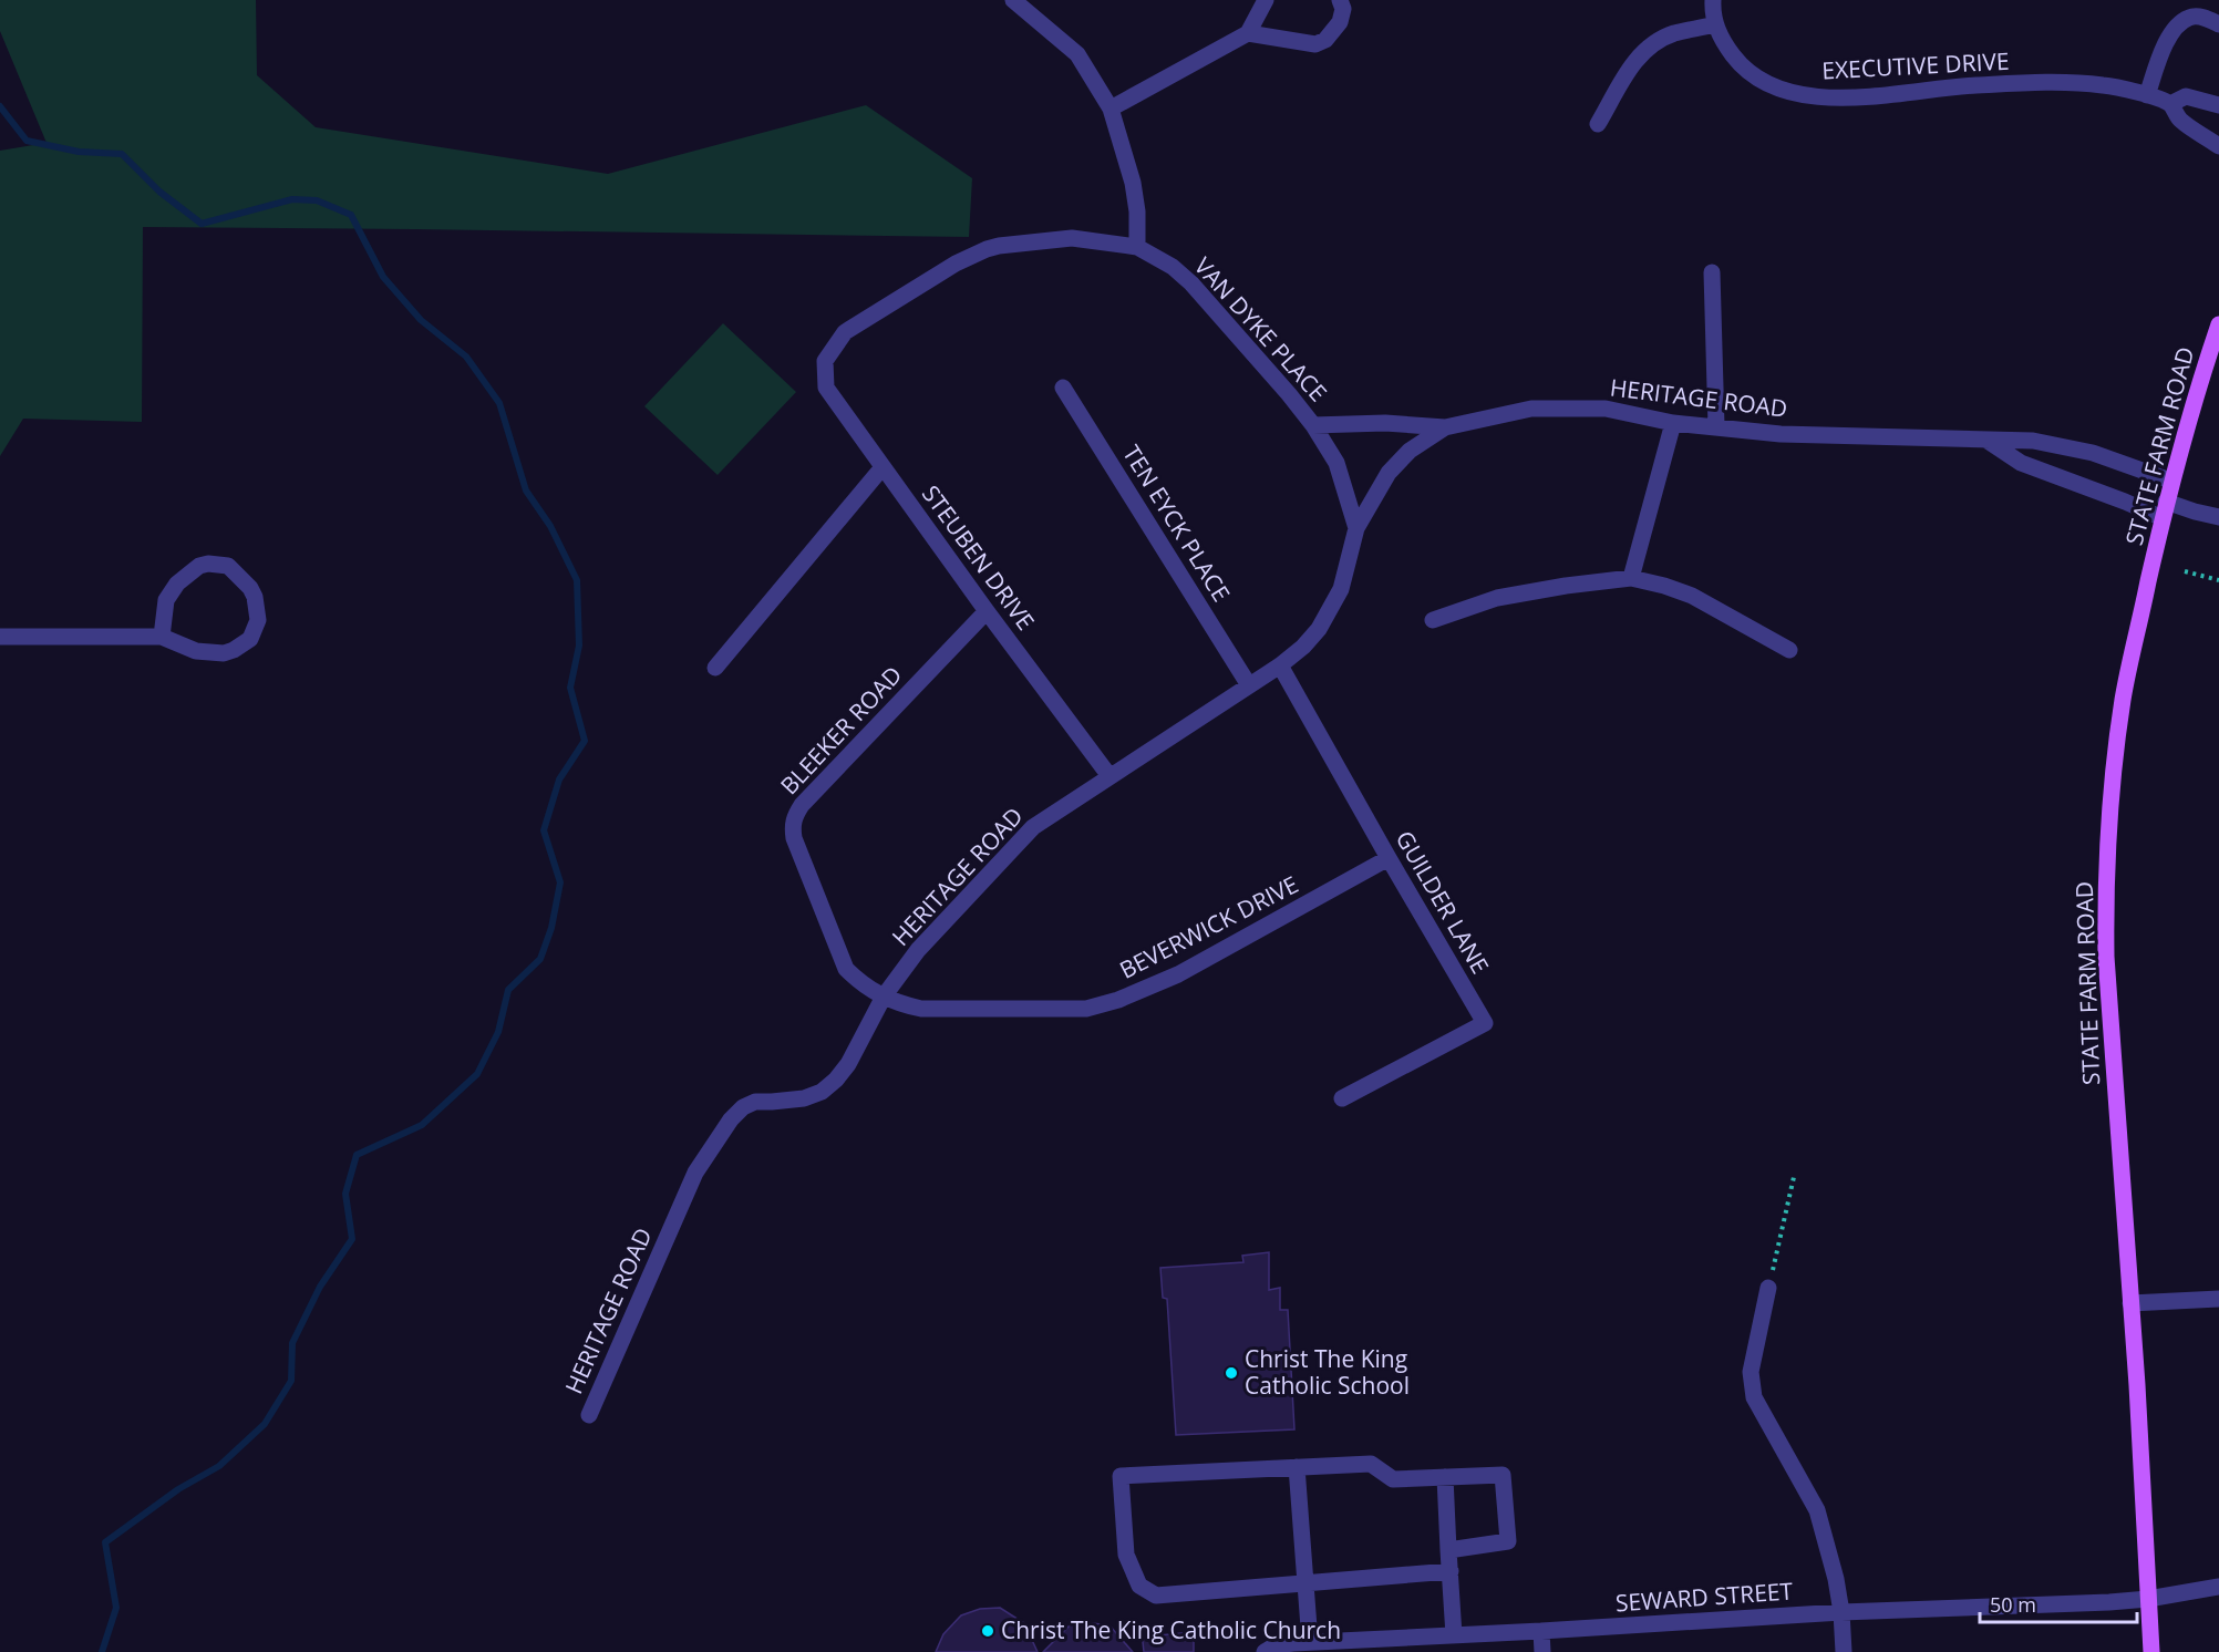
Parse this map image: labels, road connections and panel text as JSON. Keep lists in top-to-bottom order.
{
  "streets": {
    "main road": ["STATE FARM ROAD"],
    "street": [
      "EXECUTIVE DRIVE",
      "VAN DYKE PLACE",
      "HERITAGE ROAD",
      "TEN EYCK PLACE",
      "STEUBEN DRIVE",
      "BLEEKER ROAD",
      "GUILDER LANE",
      "BEVERWICK DRIVE",
      "SEWARD STREET"
    ]
  },
  "crossings": [
    ["VAN DYKE PLACE", "HERITAGE ROAD"],
    ["VAN DYKE PLACE", "STEUBEN DRIVE"],
    ["HERITAGE ROAD", "STATE FARM ROAD"],
    ["HERITAGE ROAD", "TEN EYCK PLACE"],
    ["HERITAGE ROAD", "STEUBEN DRIVE"],
    ["HERITAGE ROAD", "BLEEKER ROAD"],
    ["HERITAGE ROAD", "GUILDER LANE"],
    ["HERITAGE ROAD", "BEVERWICK DRIVE"],
    ["STATE FARM ROAD", "SEWARD STREET"],
    ["STEUBEN DRIVE", "BLEEKER ROAD"],
    ["BLEEKER ROAD", "BEVERWICK DRIVE"],
    ["GUILDER LANE", "BEVERWICK DRIVE"]
  ],
  "places": ["Christ The King Catholic School", "Christ The King Catholic Church"],
  "scale_bar": "50 m"
}
